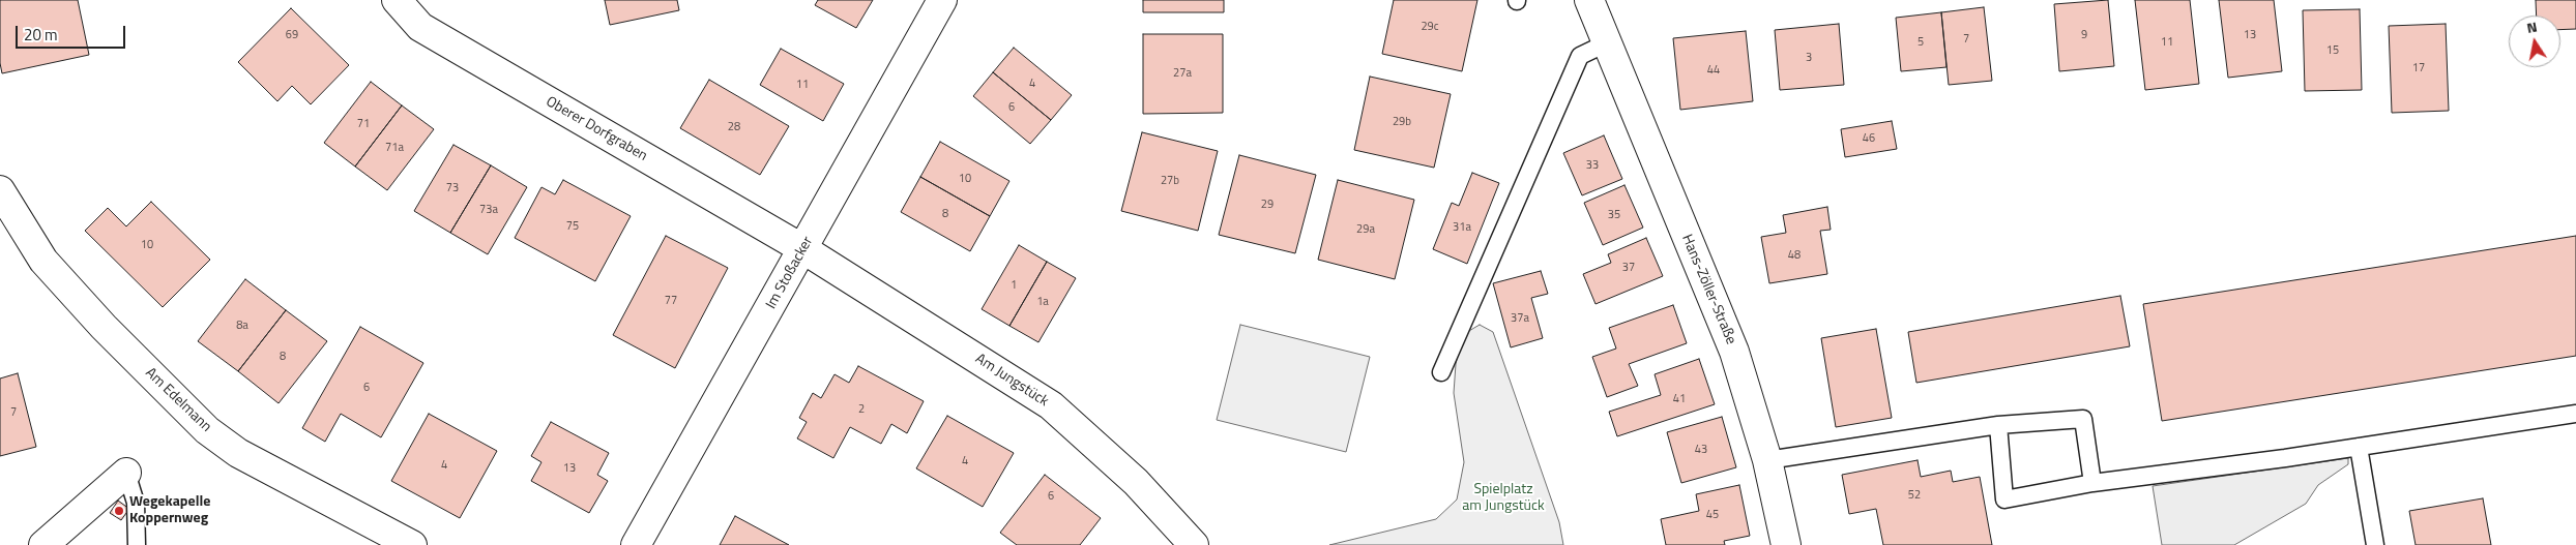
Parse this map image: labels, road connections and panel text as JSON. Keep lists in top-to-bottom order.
{
  "streets": {
    "street": [
      "Oberer Dorfgraben",
      "Im Stoßacker",
      "Hans-Zöller-Straße",
      "Am Jungstück",
      "Am Edelmann"
    ]
  },
  "crossings": [
    ["Oberer Dorfgraben", "Im Stoßacker"],
    ["Oberer Dorfgraben", "Am Jungstück"],
    ["Im Stoßacker", "Am Jungstück"]
  ],
  "parks": ["Spielplatz am Jungstück"],
  "places": ["Wegekapelle Koppernweg"],
  "house_numbers": [
    "29c",
    "69",
    "9",
    "13",
    "7",
    "5",
    "11",
    "15",
    "3",
    "17",
    "44",
    "27a",
    "4",
    "11",
    "6",
    "29b",
    "71",
    "28",
    "46",
    "71a",
    "33",
    "10",
    "27b",
    "73",
    "29",
    "73a",
    "8",
    "35",
    "75",
    "31a",
    "29a",
    "10",
    "48",
    "37",
    "1",
    "77",
    "1a",
    "37a",
    "8a",
    "8",
    "6",
    "41",
    "2",
    "7",
    "43",
    "4",
    "4",
    "13",
    "52",
    "6",
    "45"
  ],
  "scale_bar": "20 m",
  "north": "top"
}
